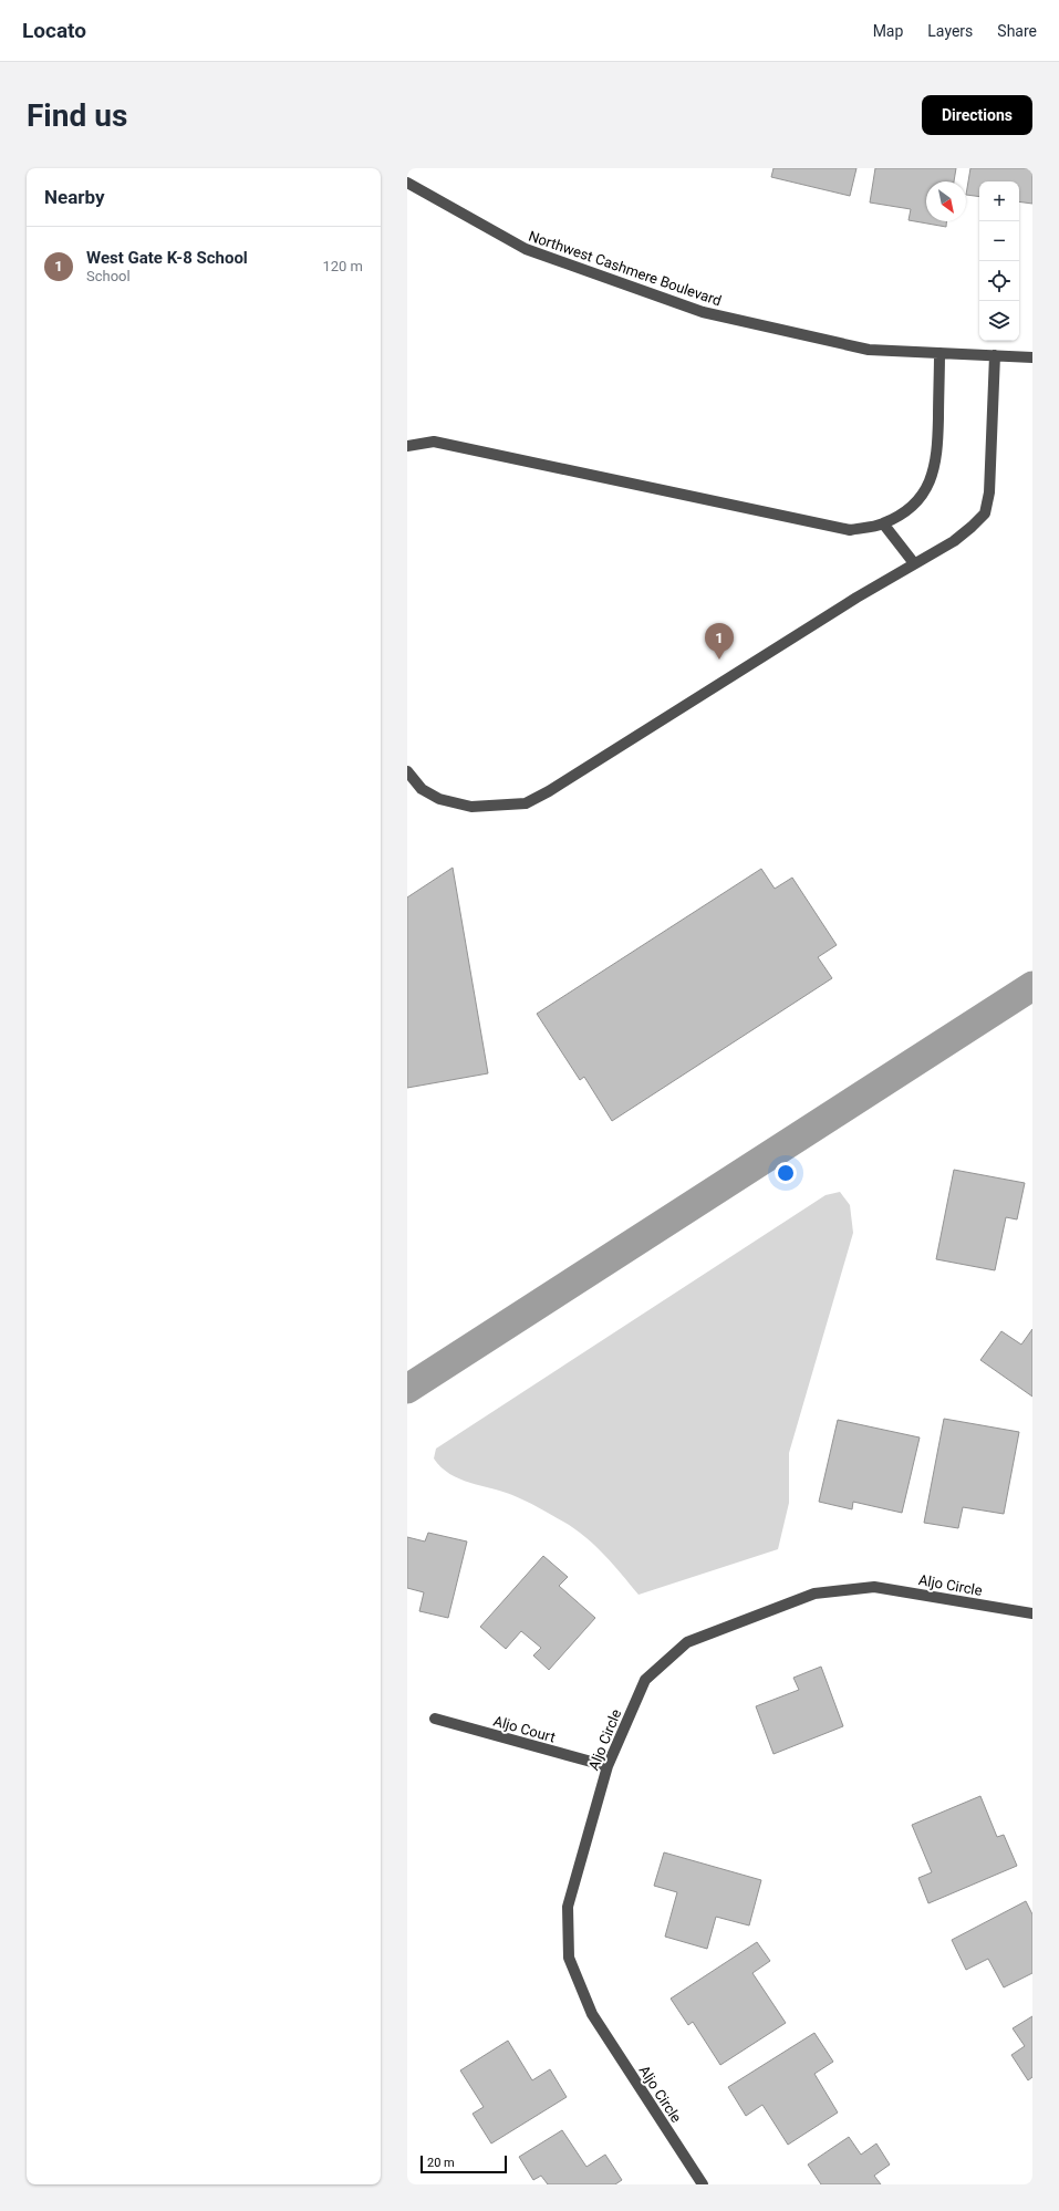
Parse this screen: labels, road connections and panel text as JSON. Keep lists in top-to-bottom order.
{
  "streets": {
    "street": ["Northwest Cashmere Boulevard", "Aljo Circle", "Aljo Court"]
  },
  "crossings": [
    ["Aljo Circle", "Aljo Court"]
  ],
  "scale_bar": "20 m",
  "north": "bottom right",
  "page": {
    "header": "Locato",
    "nav": ["Map", "Layers", "Share"],
    "buttons": "Directions",
    "title": "Find us",
    "heading": "Nearby",
    "map_buttons": ["+", "−"],
    "list": [
      {
        "mark": "1",
        "name": "West Gate K-8 School",
        "note": "School",
        "value": "120 m"
      }
    ],
    "pins": "1",
    "scale": "20 m"
  }
}
